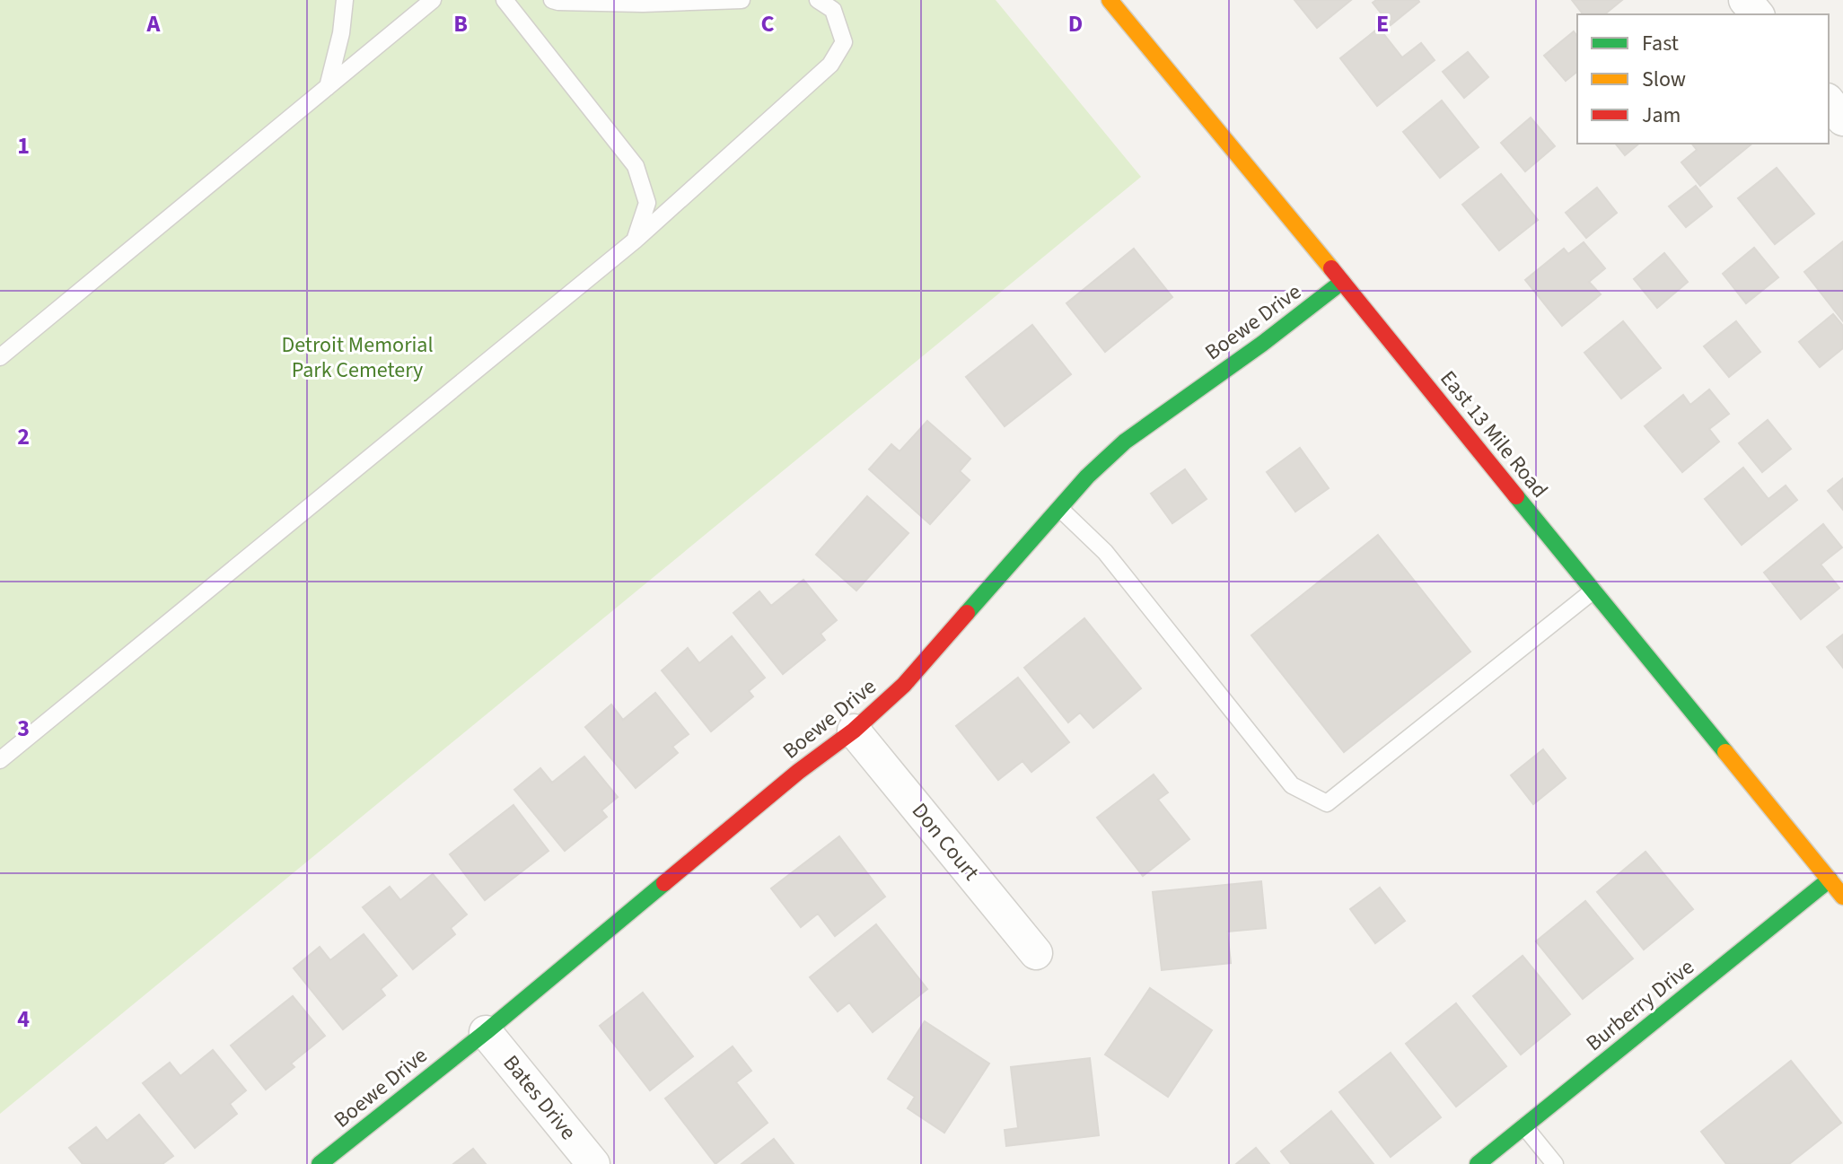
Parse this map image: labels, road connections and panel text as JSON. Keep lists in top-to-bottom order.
{
  "streets": {
    "street": [
      "Boewe Drive",
      "East 13 Mile Road",
      "Don Court",
      "Burberry Drive",
      "Bates Drive"
    ]
  },
  "crossings": [
    ["Boewe Drive", "East 13 Mile Road"],
    ["Boewe Drive", "Don Court"],
    ["Boewe Drive", "Bates Drive"],
    ["East 13 Mile Road", "Burberry Drive"]
  ],
  "parks": ["Detroit Memorial Park Cemetery"],
  "legend": ["Fast", "Slow", "Jam"],
  "grid": {
    "columns": [
      "A",
      "B",
      "C",
      "D",
      "E"
    ],
    "rows": [
      "1",
      "2",
      "3",
      "4"
    ]
  }
}
